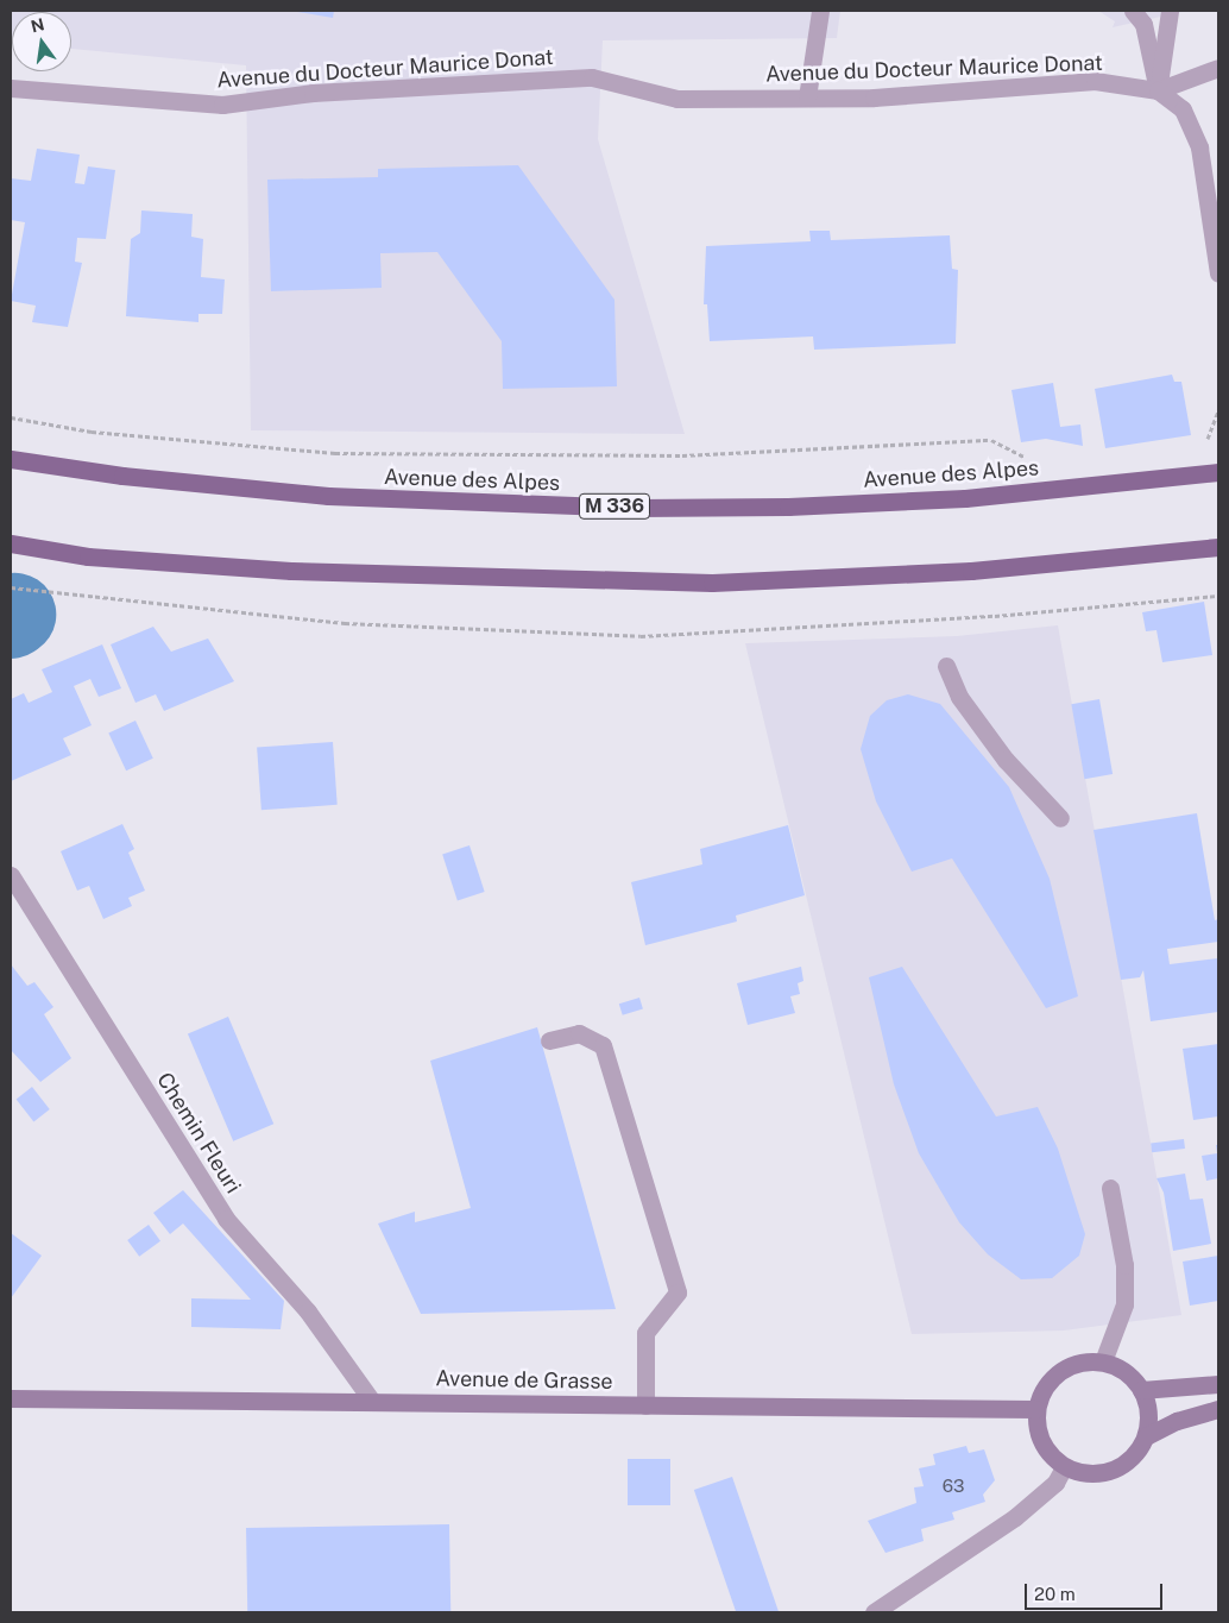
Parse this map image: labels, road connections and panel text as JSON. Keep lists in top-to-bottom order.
{
  "streets": {
    "main road": ["Avenue des Alpes", "M 336", "Avenue de Grasse"],
    "street": ["Avenue du Docteur Maurice Donat", "Chemin Fleuri"]
  },
  "crossings": [
    ["Chemin Fleuri", "Avenue de Grasse"]
  ],
  "house_numbers": ["63"],
  "scale_bar": "20 m",
  "north": "top"
}
